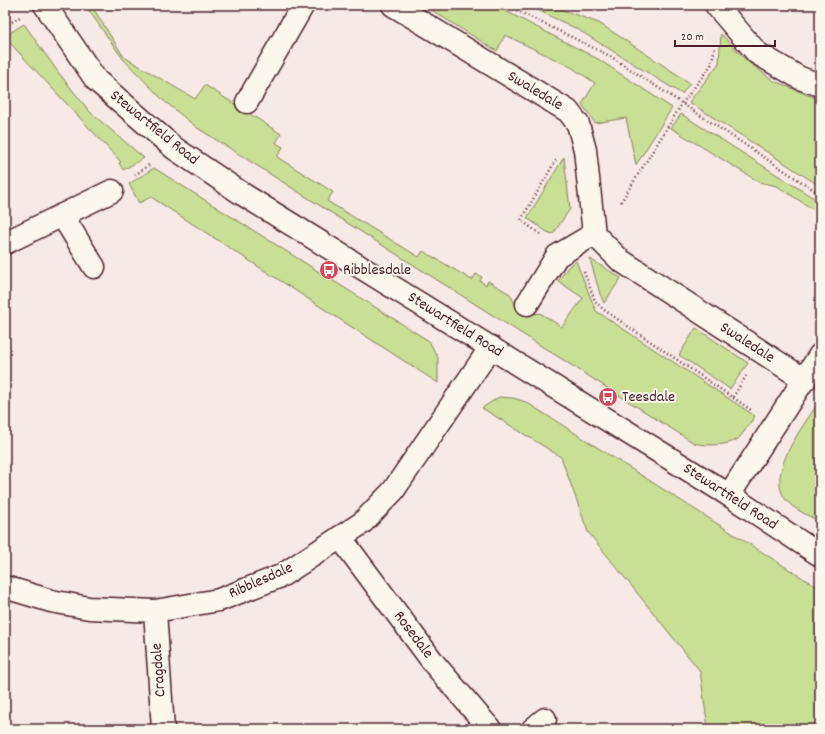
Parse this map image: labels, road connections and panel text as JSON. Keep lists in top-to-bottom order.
{
  "streets": {
    "street": [
      "Swaledale",
      "Stewartfield Road",
      "Ribblesdale",
      "Rosedale",
      "Cragdale"
    ]
  },
  "crossings": [
    ["Stewartfield Road", "Ribblesdale"],
    ["Ribblesdale", "Rosedale"],
    ["Ribblesdale", "Cragdale"]
  ],
  "places": {
    "bus stop": ["Ribblesdale", "Teesdale"]
  },
  "scale_bar": "20 m"
}
